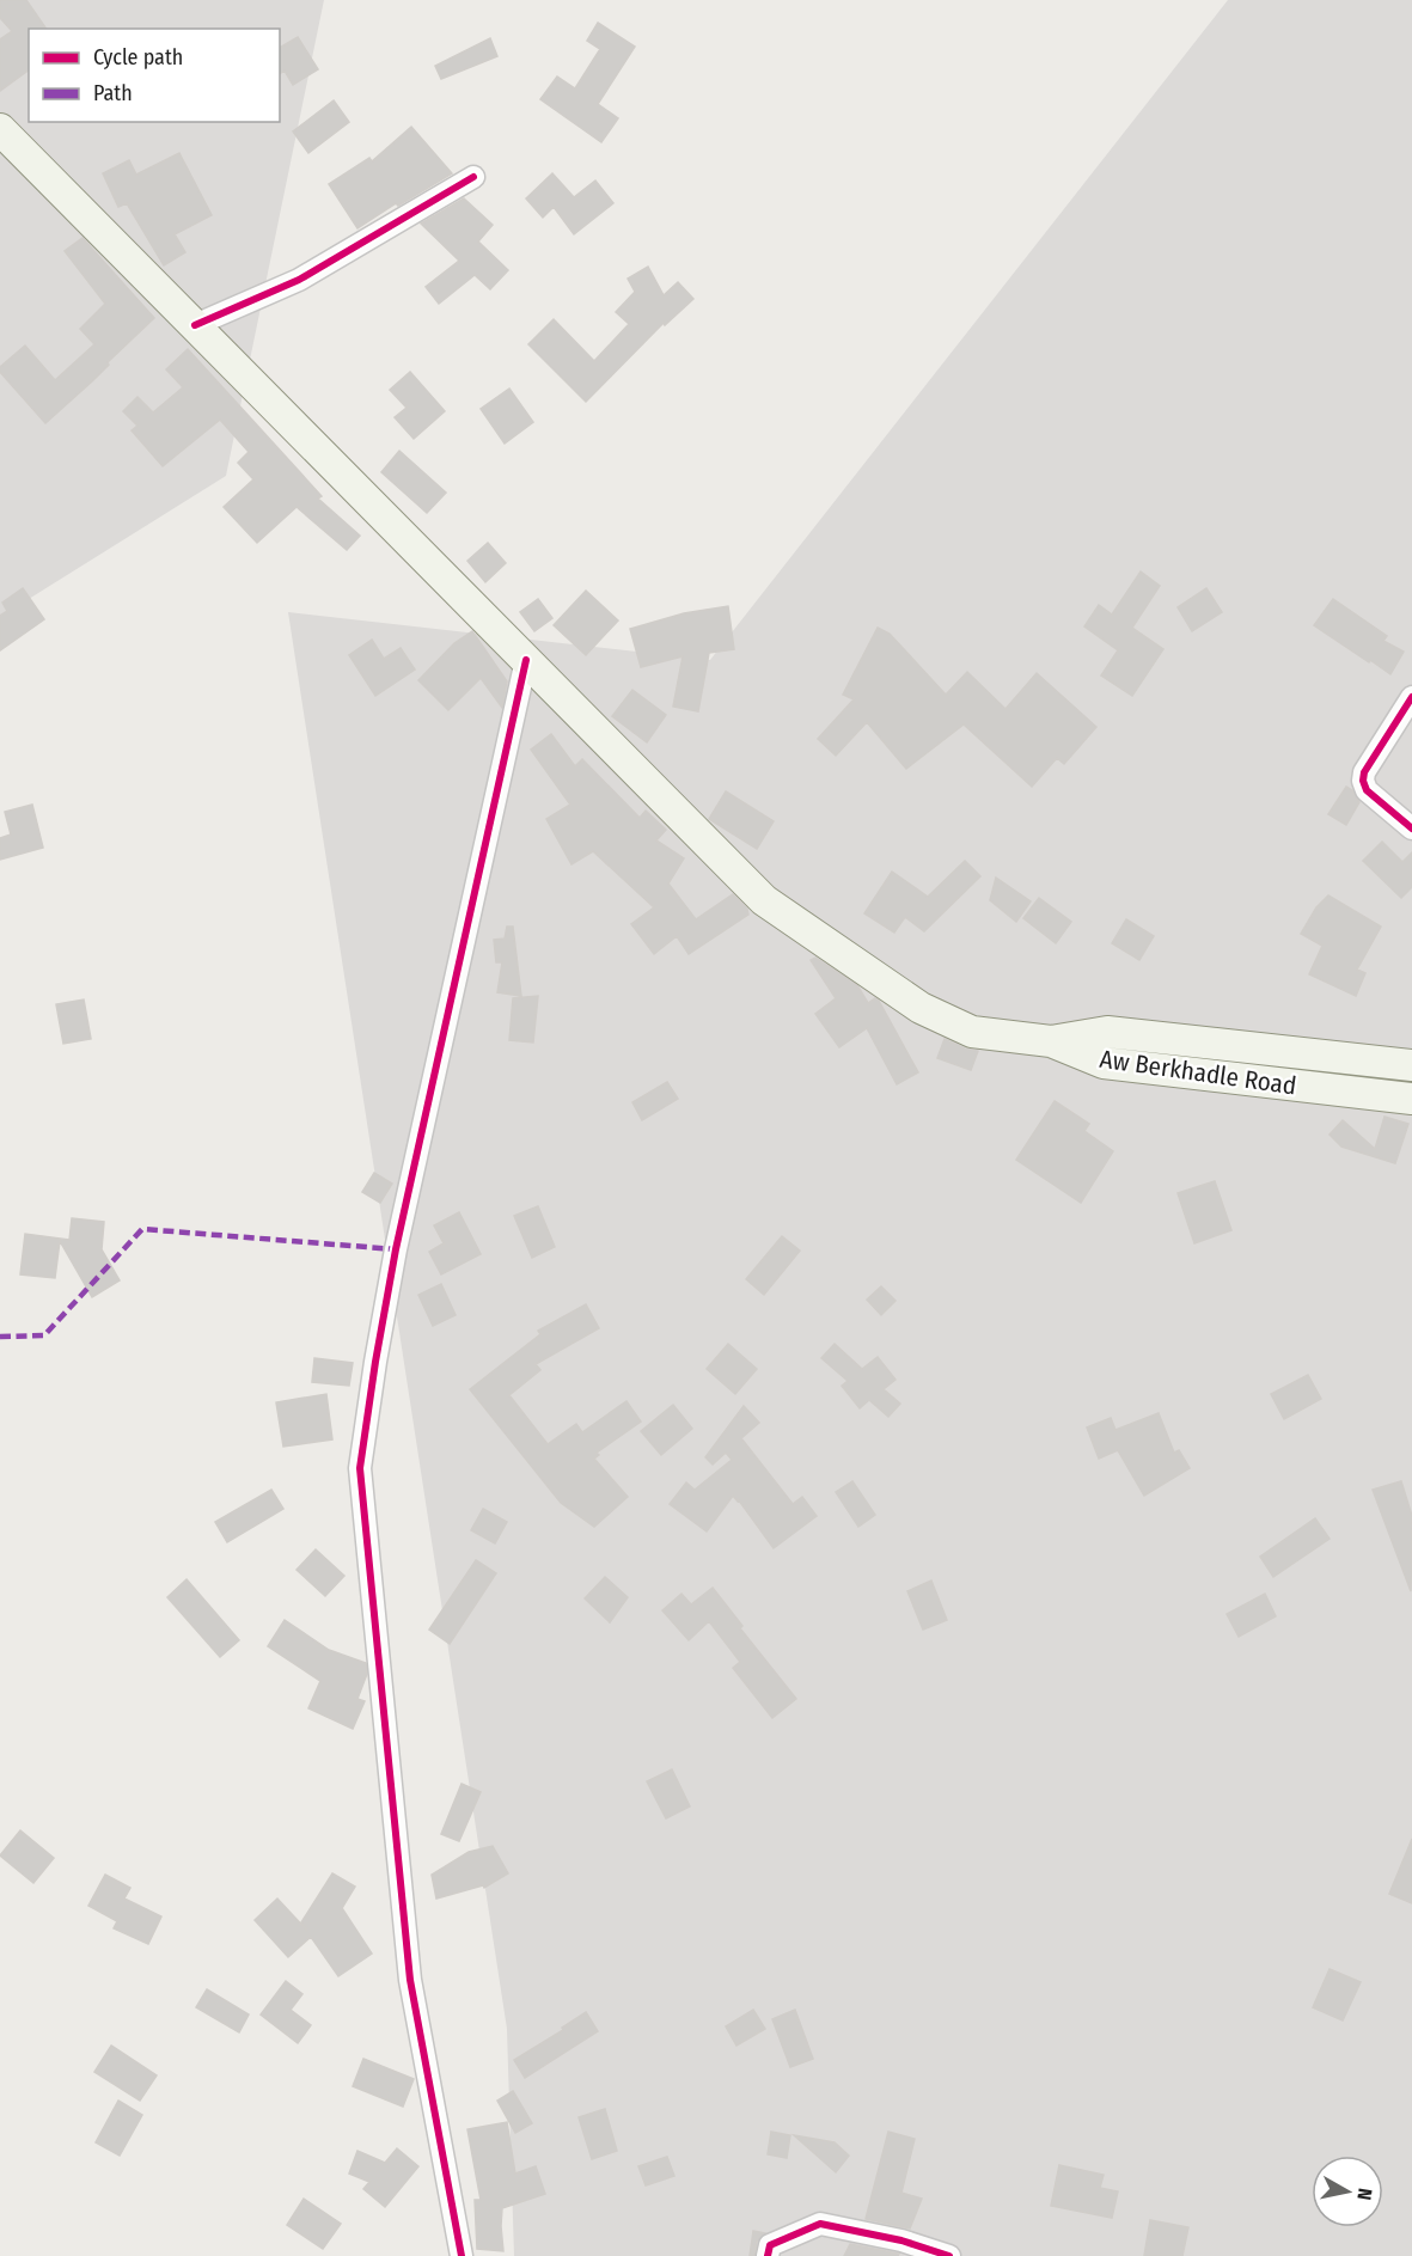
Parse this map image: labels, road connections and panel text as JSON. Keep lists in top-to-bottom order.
{
  "streets": {
    "main road": ["Aw Berkhadle Road"]
  },
  "legend": ["Cycle path", "Path"],
  "north": "right"
}
